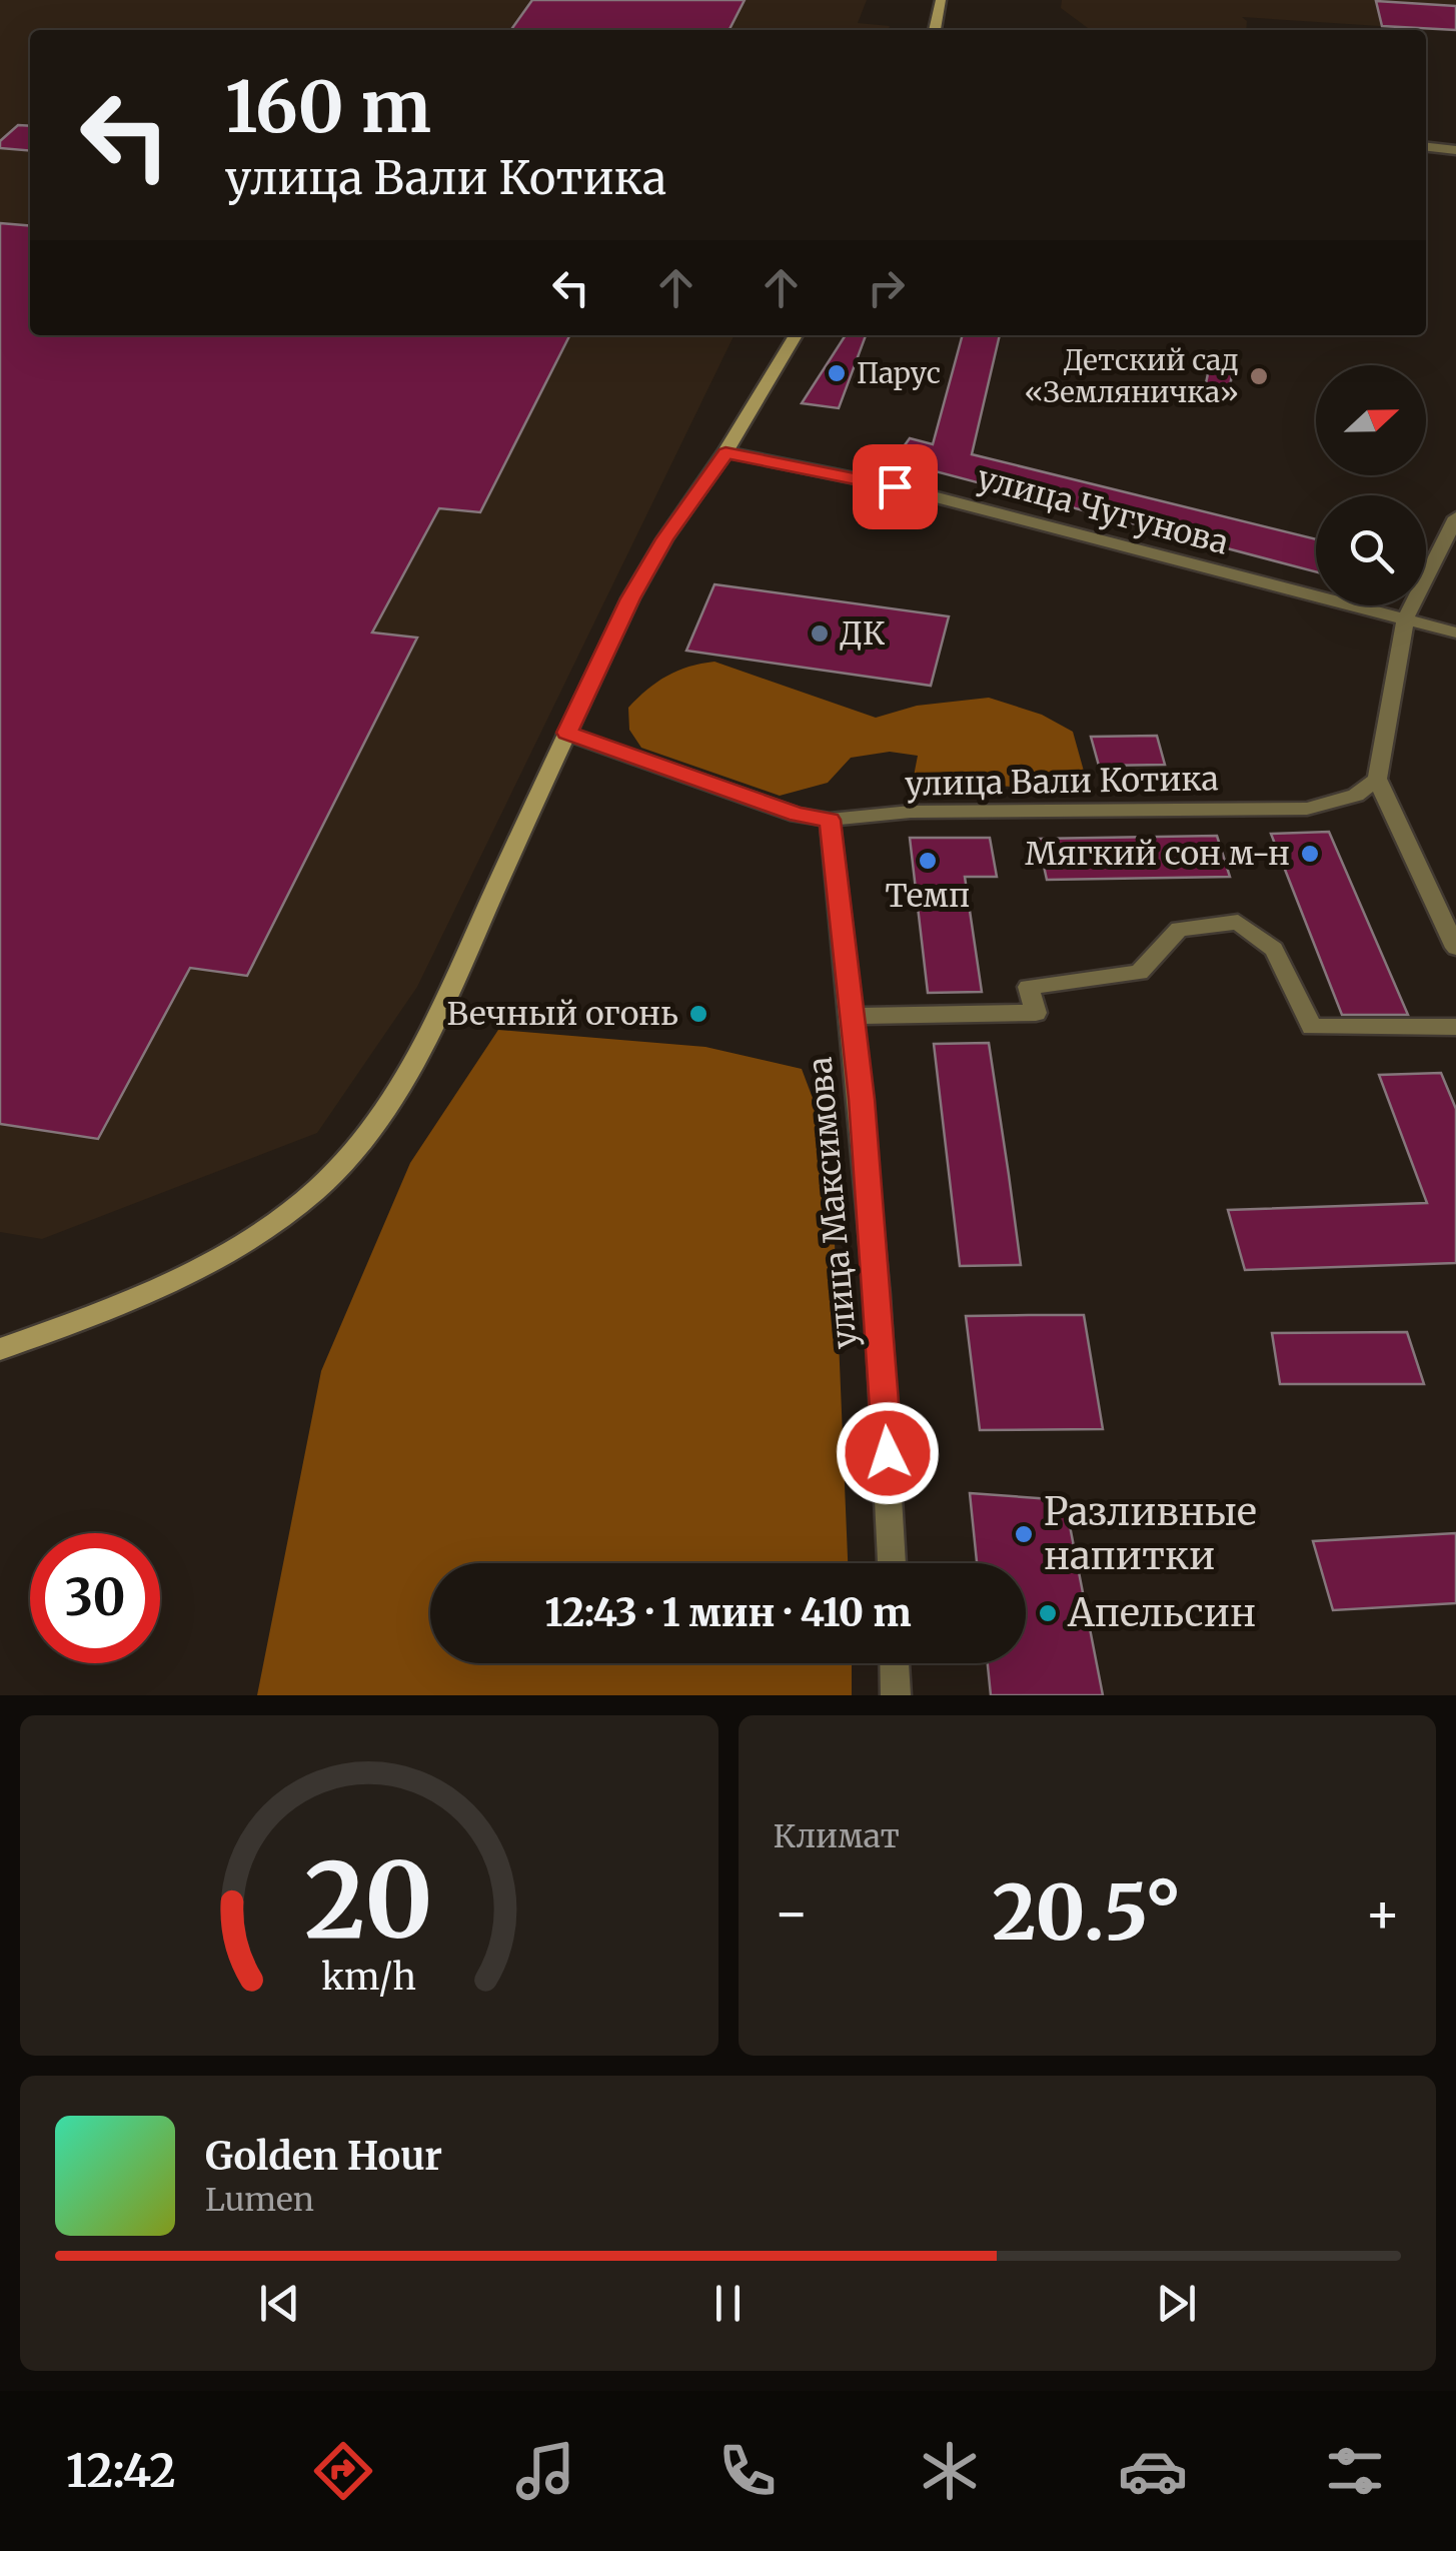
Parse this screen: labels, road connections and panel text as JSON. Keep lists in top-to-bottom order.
{
  "streets": {
    "street": ["улица Чугунова", "улица Вали Котика", "улица Максимова"]
  },
  "crossings": [
    ["улица Вали Котика", "улица Максимова"]
  ],
  "places": [
    "Парус",
    "Детский сад «Земляничка»",
    "ДК",
    "Мягкий сон м-н",
    "Темп",
    "Вечный огонь",
    "Разливные напитки",
    "Апельсин"
  ],
  "north": "right",
  "page": {
    "turn": ["160 m", "улица Вали Котика"],
    "limit": "30",
    "trip": "12:43 · 1 мин · 410 m",
    "tile": "Климат",
    "heat": ["−", "20.5°", "+"],
    "song": ["Golden Hour", "Lumen"],
    "tabs": "12:42",
    "gauge": ["20", "km/h"]
  }
}
